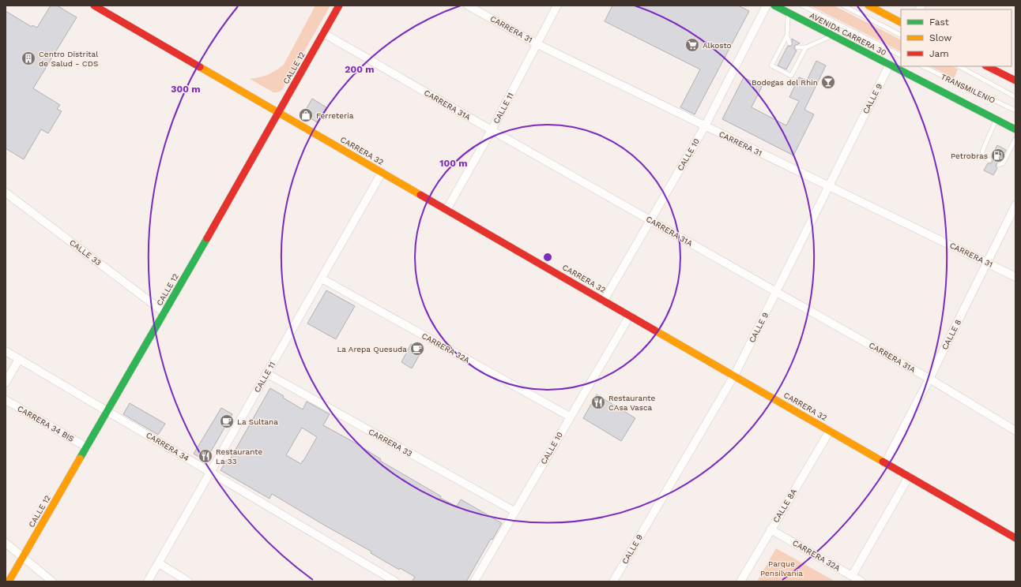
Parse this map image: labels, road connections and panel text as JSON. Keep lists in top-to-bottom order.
{
  "streets": {
    "main road": ["AVENIDA CARRERA 30", "CALLE 12", "CARRERA 32"],
    "street": [
      "CARRERA 31",
      "CALLE 9",
      "CARRERA 31A",
      "CALLE 11",
      "CALLE 10",
      "CALLE 33",
      "CALLE 8",
      "CARRERA 32A",
      "CARRERA 34 BIS",
      "CARRERA 33",
      "CARRERA 34",
      "CALLE 8A"
    ],
    "lane": ["TRANSMILENIO"]
  },
  "crossings": [
    ["CARRERA 31", "CALLE 9"],
    ["CARRERA 31", "CALLE 11"],
    ["CARRERA 31", "CALLE 10"],
    ["CARRERA 31", "CALLE 8"],
    ["AVENIDA CARRERA 30", "CALLE 9"],
    ["CALLE 12", "CARRERA 31A"],
    ["CALLE 12", "CARRERA 32"],
    ["CALLE 12", "CALLE 33"],
    ["CALLE 12", "CARRERA 34 BIS"],
    ["CALLE 12", "CARRERA 34"],
    ["CALLE 9", "CARRERA 31A"],
    ["CALLE 9", "CARRERA 32"],
    ["CARRERA 31A", "CALLE 11"],
    ["CARRERA 31A", "CALLE 10"],
    ["CARRERA 31A", "CALLE 8"],
    ["CALLE 11", "CARRERA 32"],
    ["CALLE 11", "CARRERA 32A"],
    ["CALLE 11", "CARRERA 33"],
    ["CALLE 11", "CARRERA 34"],
    ["CARRERA 32", "CALLE 10"],
    ["CARRERA 32", "CALLE 8"],
    ["CARRERA 32", "CALLE 8A"],
    ["CALLE 10", "CARRERA 32A"],
    ["CALLE 10", "CARRERA 33"],
    ["CARRERA 32A", "CALLE 8A"]
  ],
  "parks": ["Parque Pensilvania"],
  "places": {
    "supermarket": ["Alkosto"],
    "building": ["Centro Distrital de Salud - CDS"],
    "bar": ["Bodegas del Rhin"],
    "shop": ["Ferreteria"],
    "fuel station": ["Petrobras"],
    "cafe": ["La Arepa Quesuda", "La Sultana"],
    "restaurant": ["Restaurante CAsa Vasca", "Restaurante La 33"]
  },
  "legend": ["Fast", "Slow", "Jam"],
  "rings": ["200 m", "300 m", "100 m"]
}
